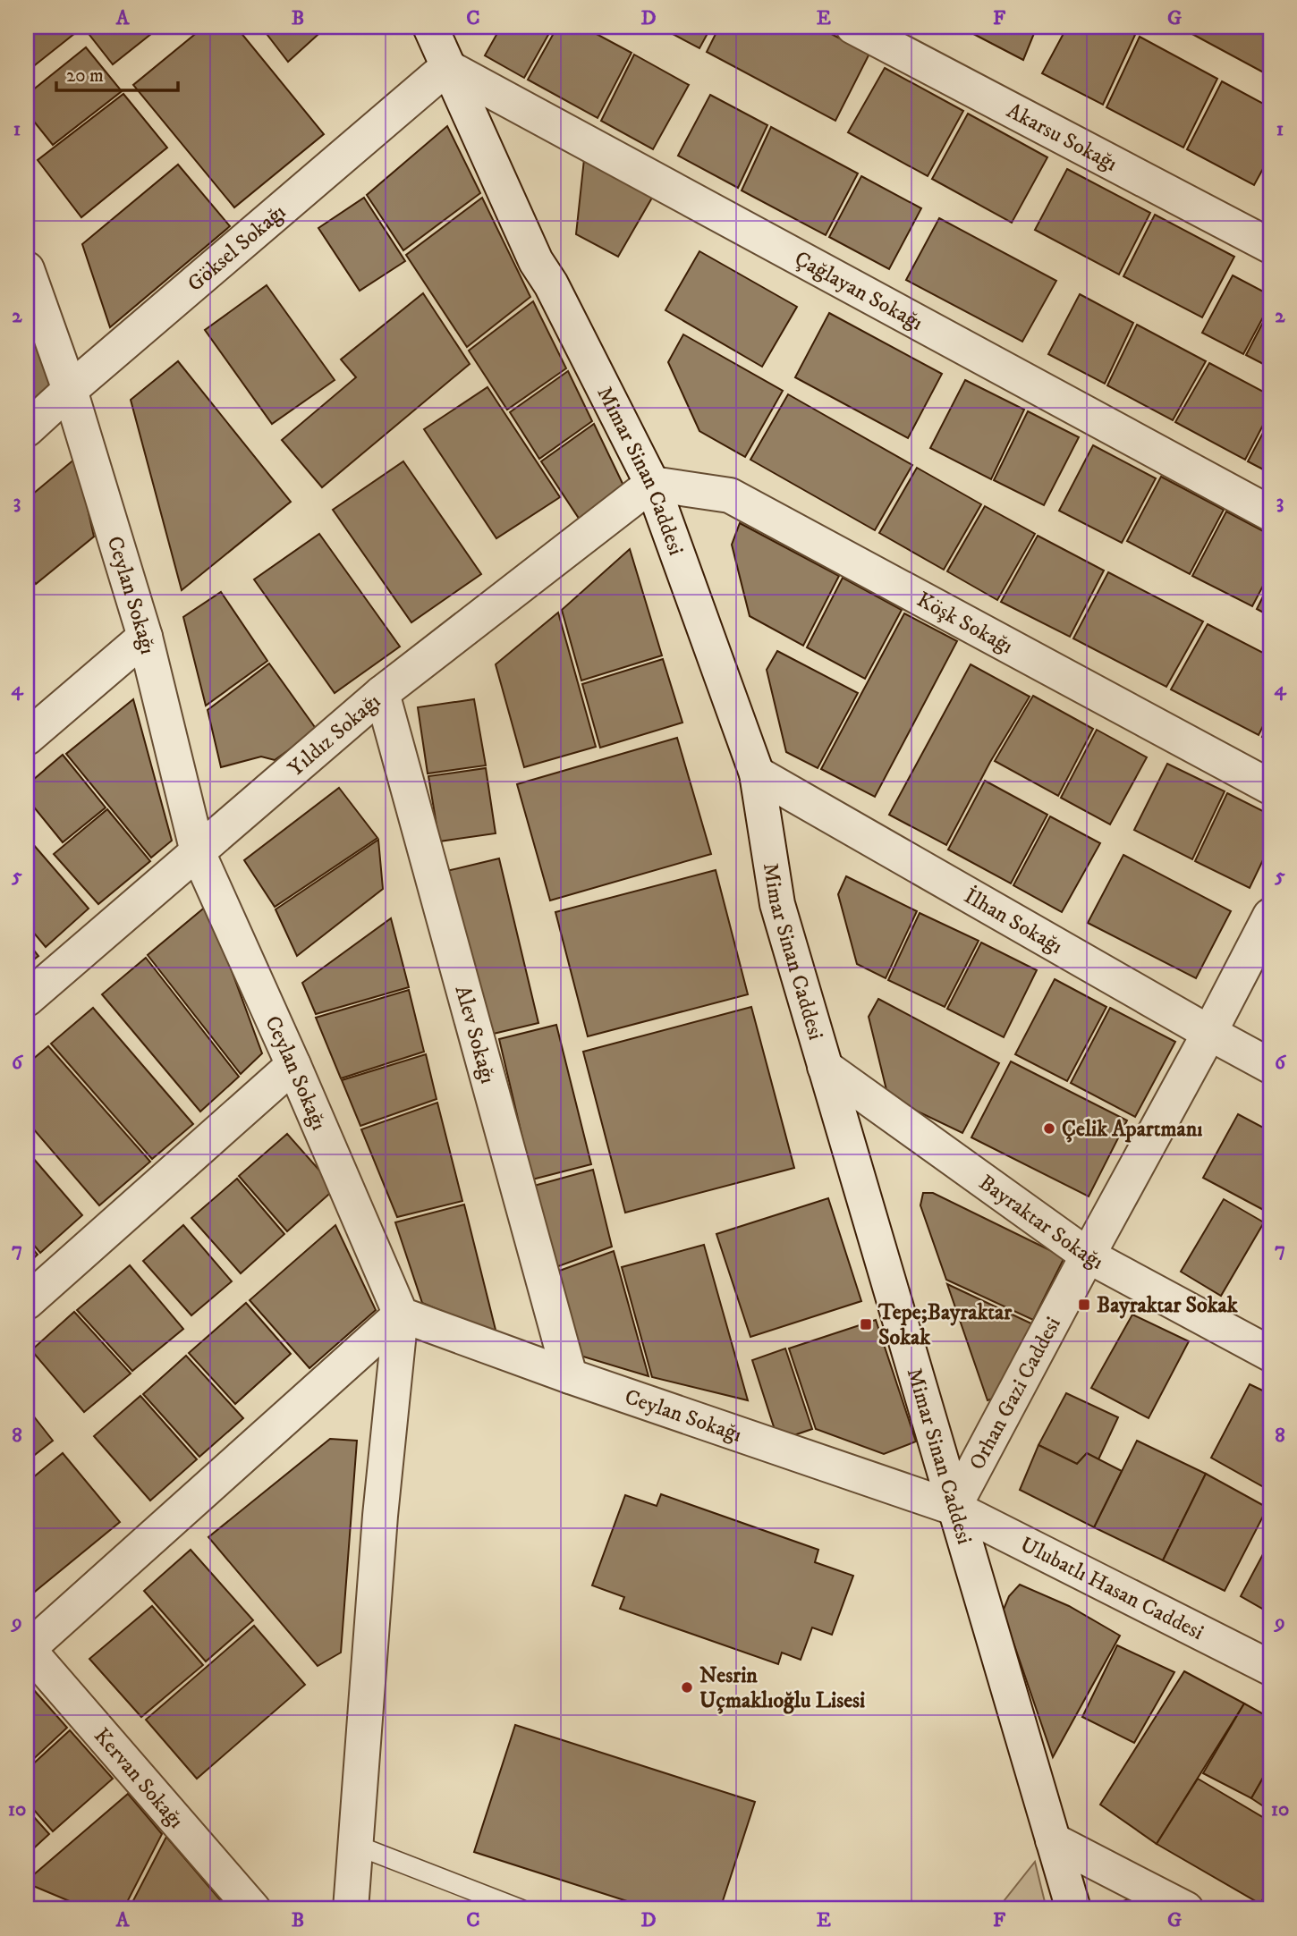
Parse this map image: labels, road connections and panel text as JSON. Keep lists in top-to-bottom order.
{
  "streets": {
    "street": [
      "Akarsu Sokağı",
      "Göksel Sokağı",
      "Çağlayan Sokağı",
      "Mimar Sinan Caddesi",
      "Ceylan Sokağı",
      "Köşk Sokağı",
      "Yıldız Sokağı",
      "İlhan Sokağı",
      "Alev Sokağı",
      "Bayraktar Sokağı",
      "Orhan Gazi Caddesi",
      "Ulubatlı Hasan Caddesi",
      "Kervan Sokağı"
    ]
  },
  "crossings": [
    ["Göksel Sokağı", "Çağlayan Sokağı"],
    ["Göksel Sokağı", "Mimar Sinan Caddesi"],
    ["Göksel Sokağı", "Ceylan Sokağı"],
    ["Çağlayan Sokağı", "Mimar Sinan Caddesi"],
    ["Mimar Sinan Caddesi", "Ceylan Sokağı"],
    ["Mimar Sinan Caddesi", "Köşk Sokağı"],
    ["Mimar Sinan Caddesi", "Yıldız Sokağı"],
    ["Mimar Sinan Caddesi", "İlhan Sokağı"],
    ["Mimar Sinan Caddesi", "Bayraktar Sokağı"],
    ["Mimar Sinan Caddesi", "Orhan Gazi Caddesi"],
    ["Mimar Sinan Caddesi", "Ulubatlı Hasan Caddesi"],
    ["Ceylan Sokağı", "Yıldız Sokağı"],
    ["Ceylan Sokağı", "Alev Sokağı"],
    ["Ceylan Sokağı", "Orhan Gazi Caddesi"],
    ["Ceylan Sokağı", "Ulubatlı Hasan Caddesi"],
    ["Köşk Sokağı", "Yıldız Sokağı"],
    ["Yıldız Sokağı", "Alev Sokağı"],
    ["İlhan Sokağı", "Orhan Gazi Caddesi"],
    ["Bayraktar Sokağı", "Orhan Gazi Caddesi"],
    ["Orhan Gazi Caddesi", "Ulubatlı Hasan Caddesi"]
  ],
  "places": {
    "other": ["Çelik Apartmanı", "Nesrin Uçmaklıoğlu Lisesi"],
    "transit": ["Bayraktar Sokak", "Tepe;Bayraktar Sokak"]
  },
  "scale_bar": "20 m",
  "grid": {
    "columns": [
      "A",
      "B",
      "C",
      "D",
      "E",
      "F",
      "G"
    ],
    "rows": [
      "1",
      "2",
      "3",
      "4",
      "5",
      "6",
      "7",
      "8",
      "9",
      "10"
    ]
  }
}
